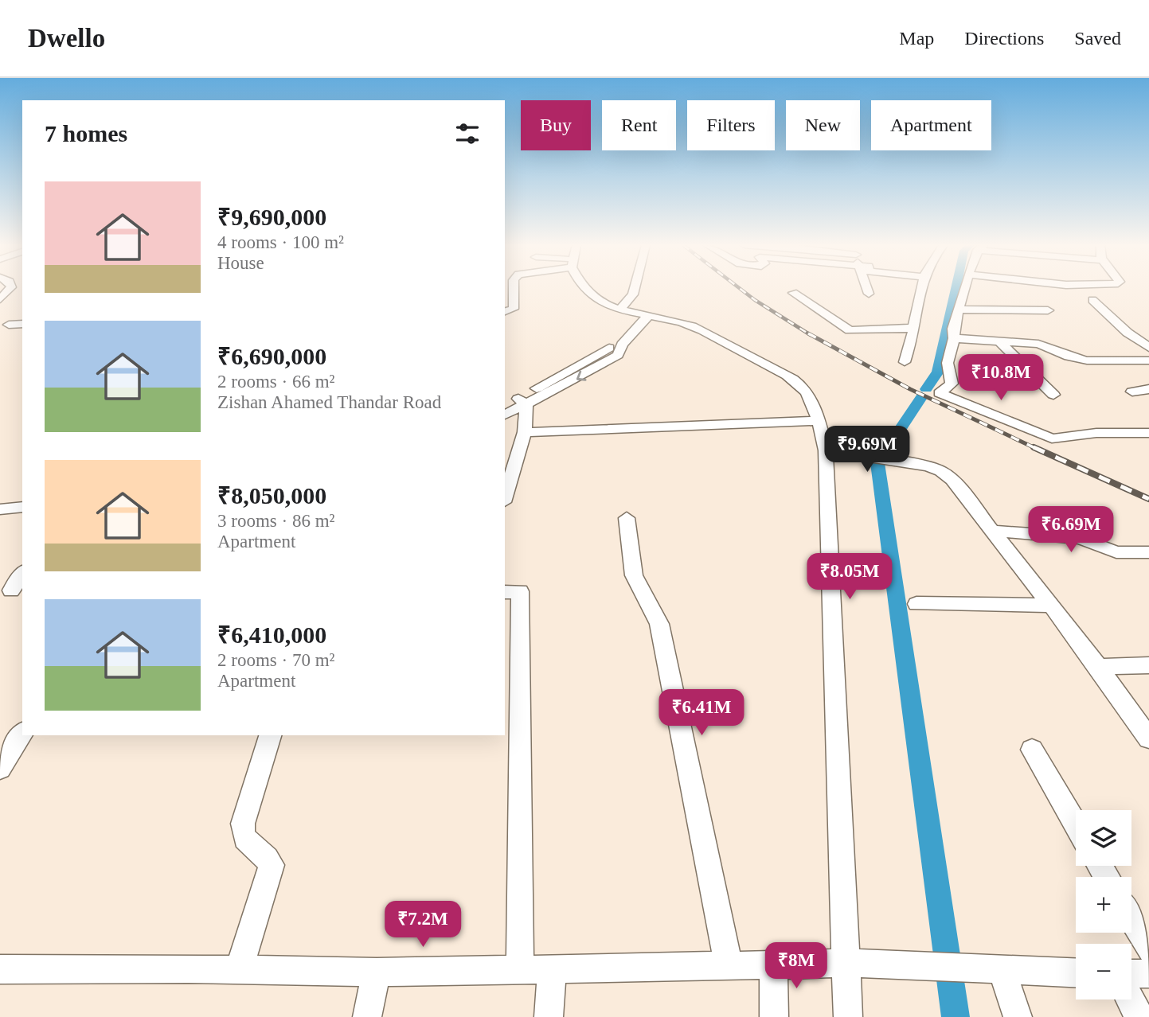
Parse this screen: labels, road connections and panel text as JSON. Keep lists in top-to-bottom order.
{
  "page": {
    "header": "Dwello",
    "nav": ["Map", "Directions", "Saved"],
    "chip": [
      "Buy",
      "Rent",
      "Filters",
      "New",
      "Apartment"
    ],
    "heading": "7 homes",
    "list": [
      {
        "name": "₹9,690,000",
        "note": "4 rooms · 100 m² · House"
      },
      {
        "name": "₹6,690,000",
        "note": "2 rooms · 66 m² · Zishan Ahamed Thandar Road"
      },
      {
        "name": "₹8,050,000",
        "note": "3 rooms · 86 m² · Apartment"
      },
      {
        "name": "₹6,410,000",
        "note": "2 rooms · 70 m² · Apartment"
      }
    ],
    "price": [
      "₹10.8M",
      "₹9.69M",
      "₹6.69M",
      "₹8.05M",
      "₹6.41M",
      "₹7.2M",
      "₹8M"
    ],
    "map_buttons": ["+", "−"]
  }
}
